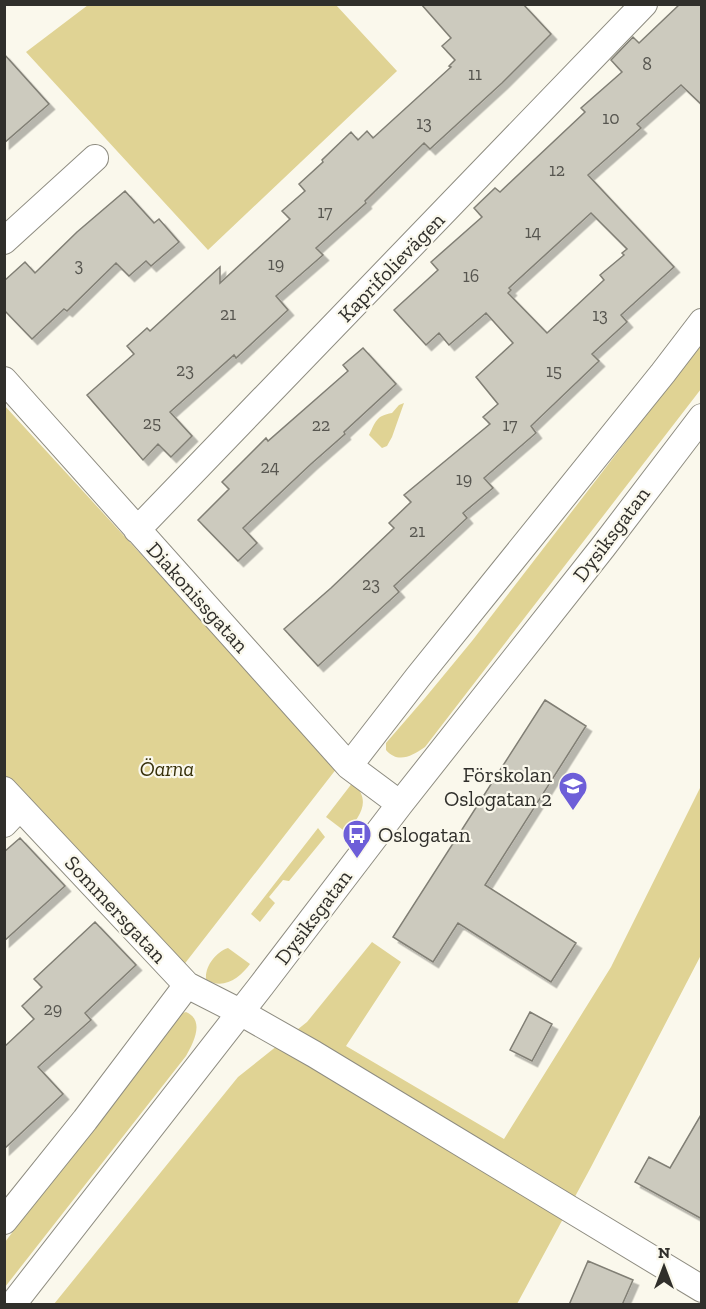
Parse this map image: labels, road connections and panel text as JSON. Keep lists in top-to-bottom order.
{
  "streets": {
    "street": [
      "Kaprifolievägen",
      "Dysiksgatan",
      "Diakonissgatan",
      "Sommersgatan"
    ]
  },
  "crossings": [
    ["Kaprifolievägen", "Diakonissgatan"],
    ["Dysiksgatan", "Diakonissgatan"],
    ["Dysiksgatan", "Sommersgatan"]
  ],
  "parks": ["Öarna"],
  "places": {
    "school or university": ["Förskolan Oslogatan 2"],
    "bus stop": ["Oslogatan"]
  },
  "house_numbers": [
    "8",
    "11",
    "10",
    "13",
    "12",
    "17",
    "14",
    "19",
    "3",
    "16",
    "21",
    "13",
    "23",
    "15",
    "25",
    "22",
    "17",
    "24",
    "19",
    "21",
    "23",
    "29"
  ],
  "north": "top"
}
